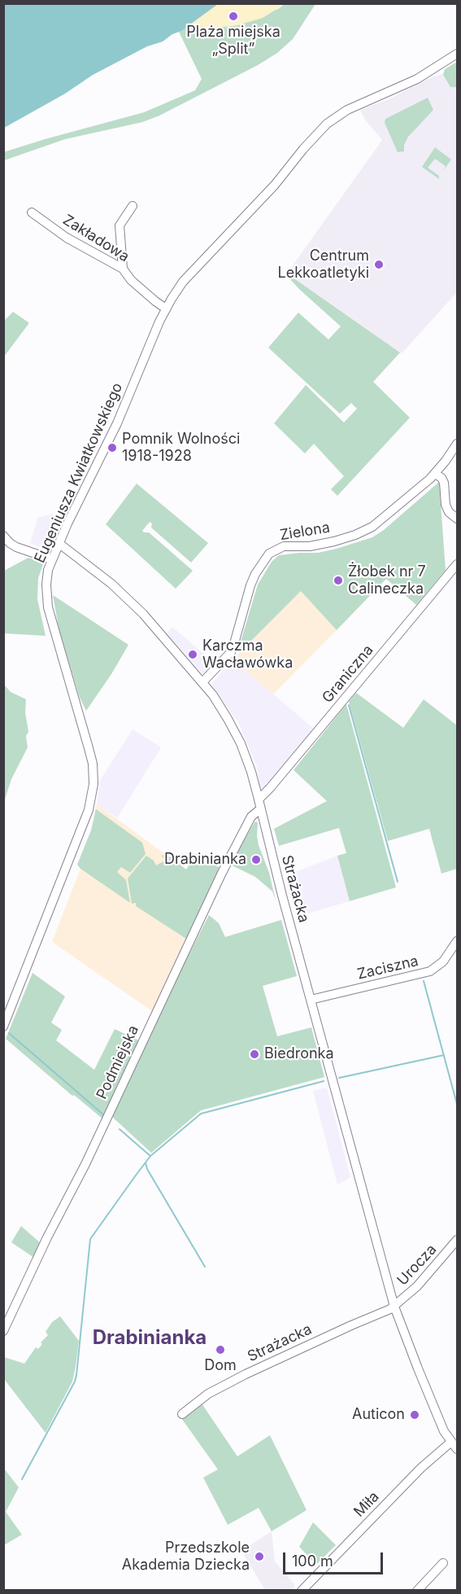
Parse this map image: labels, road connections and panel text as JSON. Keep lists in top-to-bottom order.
{
  "streets": {
    "street": [
      "Zakładowa",
      "Eugeniusza Kwiatkowskiego",
      "Zielona",
      "Graniczna",
      "Strażacka",
      "Zaciszna",
      "Podmiejska",
      "Urocza",
      "Miła"
    ]
  },
  "crossings": [
    ["Zakładowa", "Eugeniusza Kwiatkowskiego"],
    ["Eugeniusza Kwiatkowskiego", "Strażacka"],
    ["Zielona", "Strażacka"],
    ["Graniczna", "Strażacka"],
    ["Strażacka", "Zaciszna"],
    ["Strażacka", "Podmiejska"],
    ["Strażacka", "Urocza"],
    ["Strażacka", "Miła"]
  ],
  "districts": ["Drabinianka"],
  "places": [
    "Plaża miejska „Split”",
    "Centrum Lekkoatletyki",
    "Pomnik Wolności 1918-1928",
    "Żłobek nr 7 Calineczka",
    "Karczma Wacławówka",
    "Drabinianka",
    "Biedronka",
    "Dom",
    "Auticon",
    "Przedszkole Akademia Dziecka"
  ],
  "scale_bar": "100 m"
}
